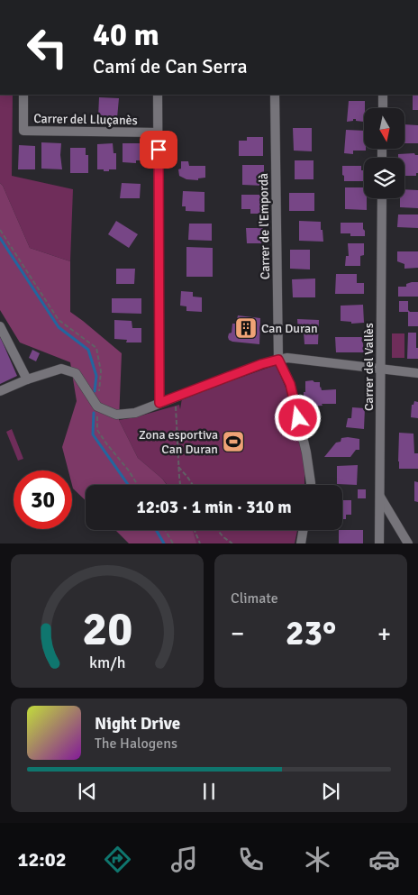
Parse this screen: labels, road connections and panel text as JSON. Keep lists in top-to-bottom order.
{
  "streets": {
    "street": ["Carrer del Lluçanès", "Carrer de l'Empordà", "Carrer del Vallès"]
  },
  "places": {
    "building": ["Can Duran"],
    "sports": ["Zona esportiva Can Duran"]
  },
  "north": "bottom",
  "page": {
    "turn": ["40 m", "Camí de Can Serra"],
    "limit": "30",
    "trip": "12:03 · 1 min · 310 m",
    "tile": "Climate",
    "heat": ["−", "23°", "+"],
    "song": ["Night Drive", "The Halogens"],
    "tabs": "12:02",
    "gauge": ["20", "km/h"]
  }
}
